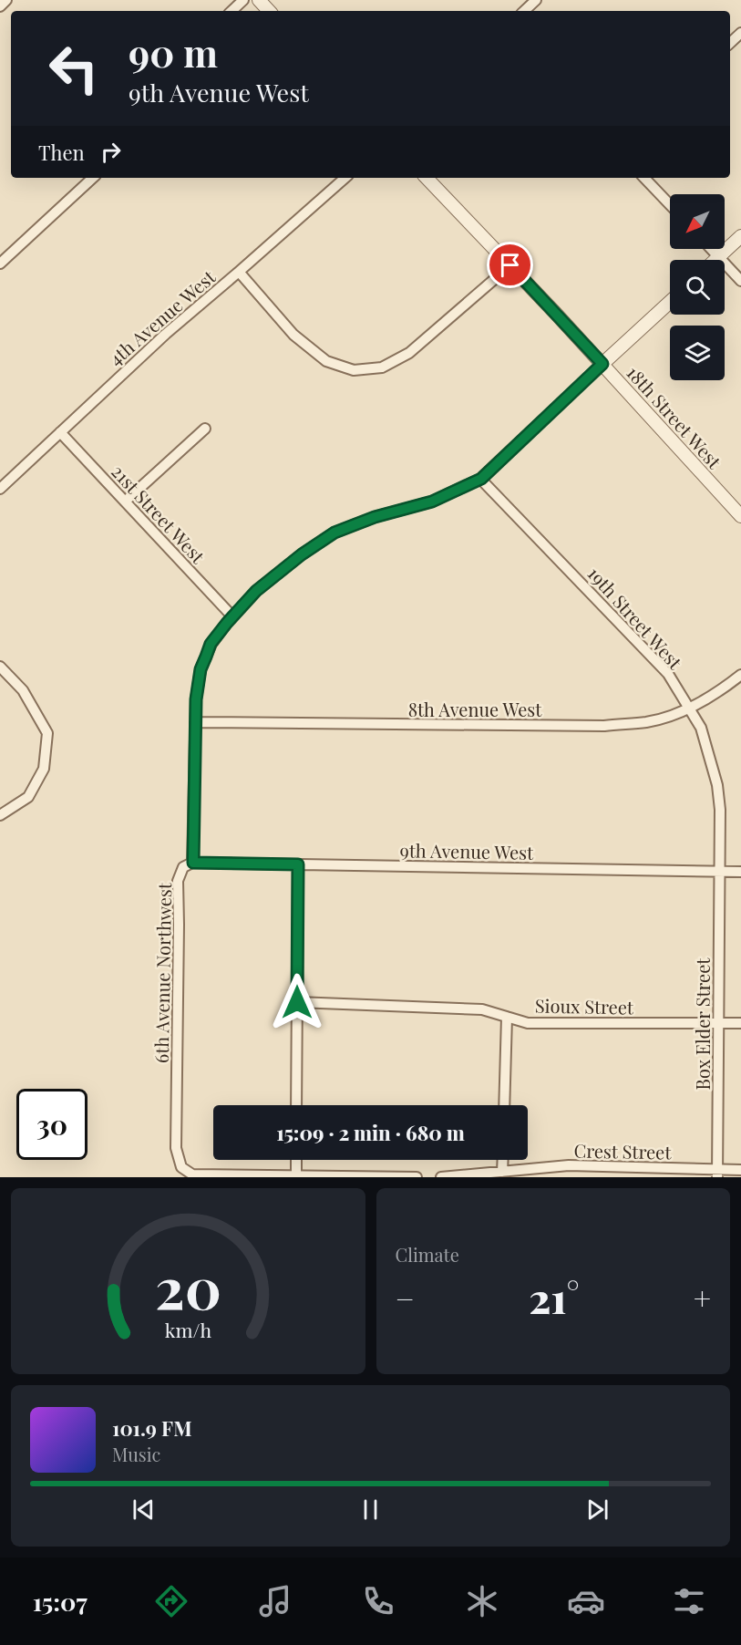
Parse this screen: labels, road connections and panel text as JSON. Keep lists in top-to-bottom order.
{
  "streets": {
    "street": [
      "4th Avenue West",
      "18th Street West",
      "21st Street West",
      "19th Street West",
      "8th Avenue West",
      "9th Avenue West",
      "6th Avenue Northwest",
      "Sioux Street",
      "Box Elder Street",
      "Crest Street"
    ]
  },
  "crossings": [
    ["4th Avenue West", "21st Street West"],
    ["18th Street West", "6th Avenue Northwest"],
    ["21st Street West", "6th Avenue Northwest"],
    ["19th Street West", "8th Avenue West"],
    ["19th Street West", "9th Avenue West"],
    ["19th Street West", "6th Avenue Northwest"],
    ["19th Street West", "Box Elder Street"],
    ["8th Avenue West", "6th Avenue Northwest"],
    ["9th Avenue West", "6th Avenue Northwest"],
    ["9th Avenue West", "Box Elder Street"],
    ["Sioux Street", "Box Elder Street"],
    ["Box Elder Street", "Crest Street"]
  ],
  "north": "bottom left",
  "page": {
    "turn": ["90 m", "9th Avenue West"],
    "then": "Then",
    "limit": "30",
    "trip": "15:09 · 2 min · 680 m",
    "tile": "Climate",
    "heat": ["−", "21°", "+"],
    "song": ["101.9 FM", "Music"],
    "tabs": "15:07",
    "gauge": ["20", "km/h"]
  }
}
